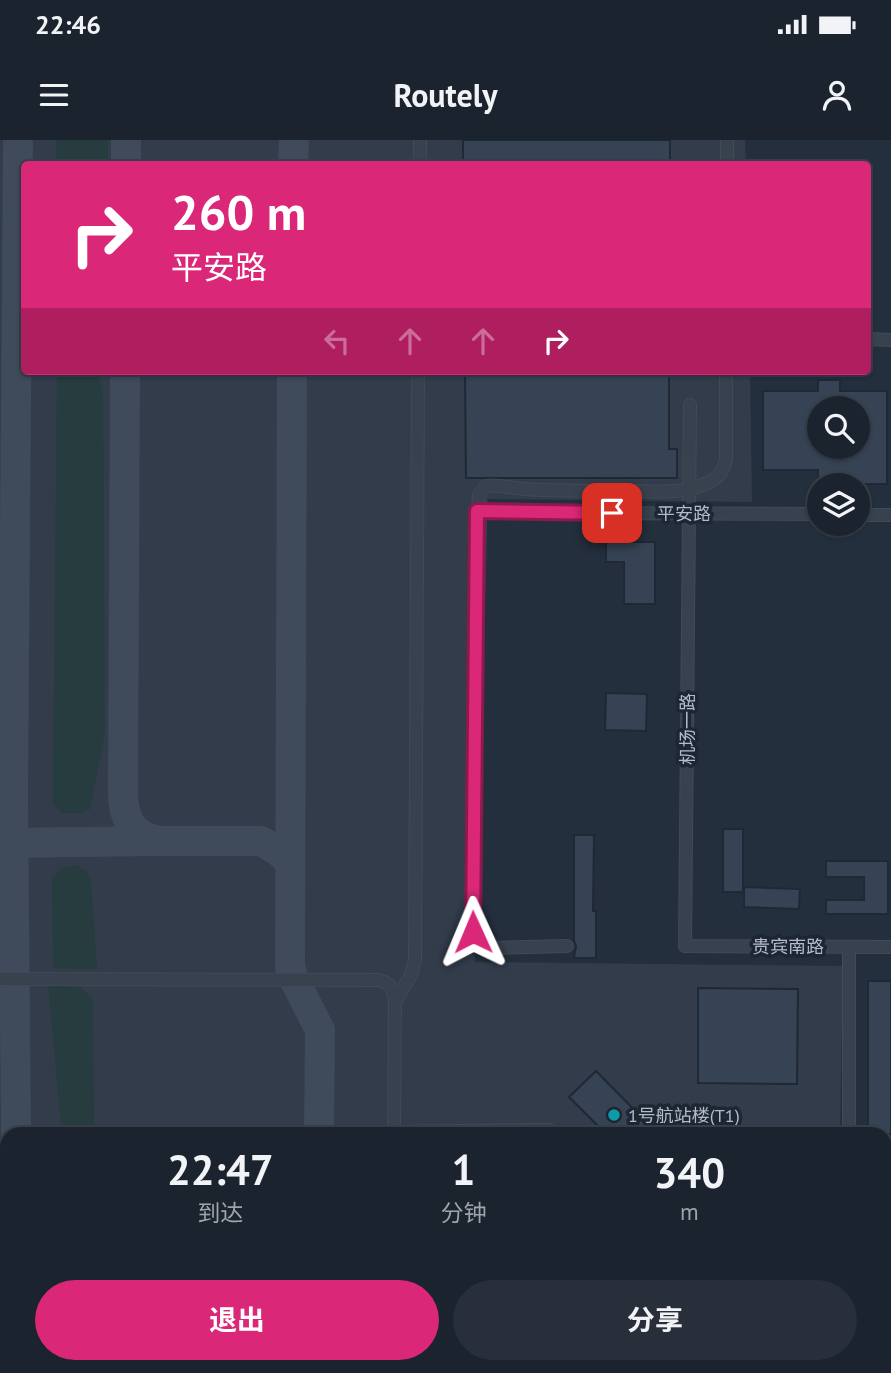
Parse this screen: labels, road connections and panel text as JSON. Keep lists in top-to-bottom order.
{
  "streets": {
    "lane": ["平安路", "机场一路", "贵宾南路"]
  },
  "crossings": [
    ["平安路", "机场一路"],
    ["机场一路", "贵宾南路"]
  ],
  "places": ["1号航站楼(T1)"],
  "page": {
    "status": "22:46",
    "header": "Routely",
    "turn": ["260 m", "平安路"],
    "eta": [
      "22:47",
      "到达",
      "1",
      "分钟",
      "340",
      "m"
    ],
    "buttons": ["退出", "分享"]
  }
}
